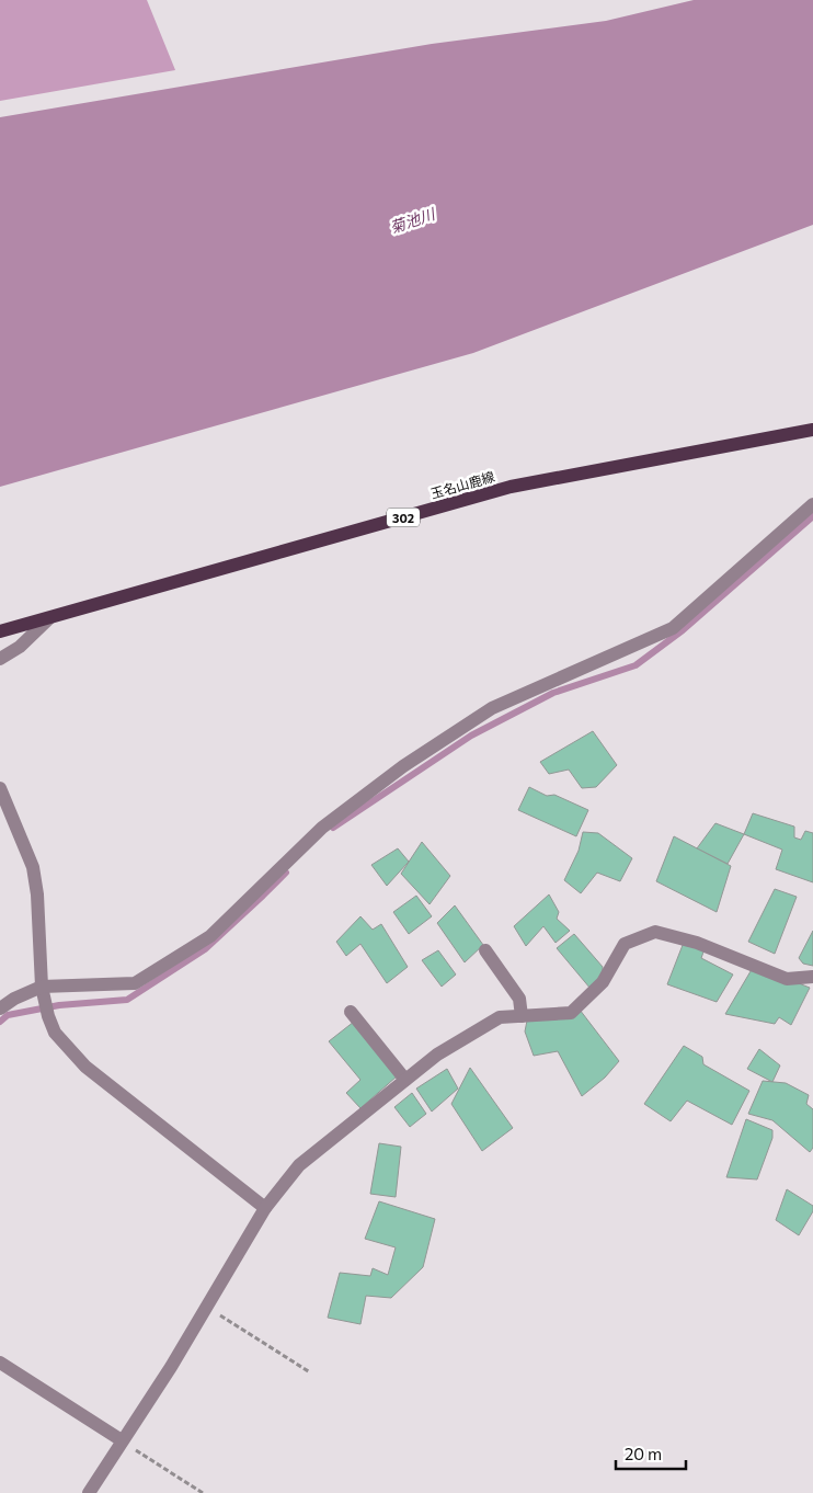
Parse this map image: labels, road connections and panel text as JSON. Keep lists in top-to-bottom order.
{
  "streets": {
    "main road": ["玉名山鹿線", "302"]
  },
  "water": ["菊池川"],
  "scale_bar": "20 m"
}
